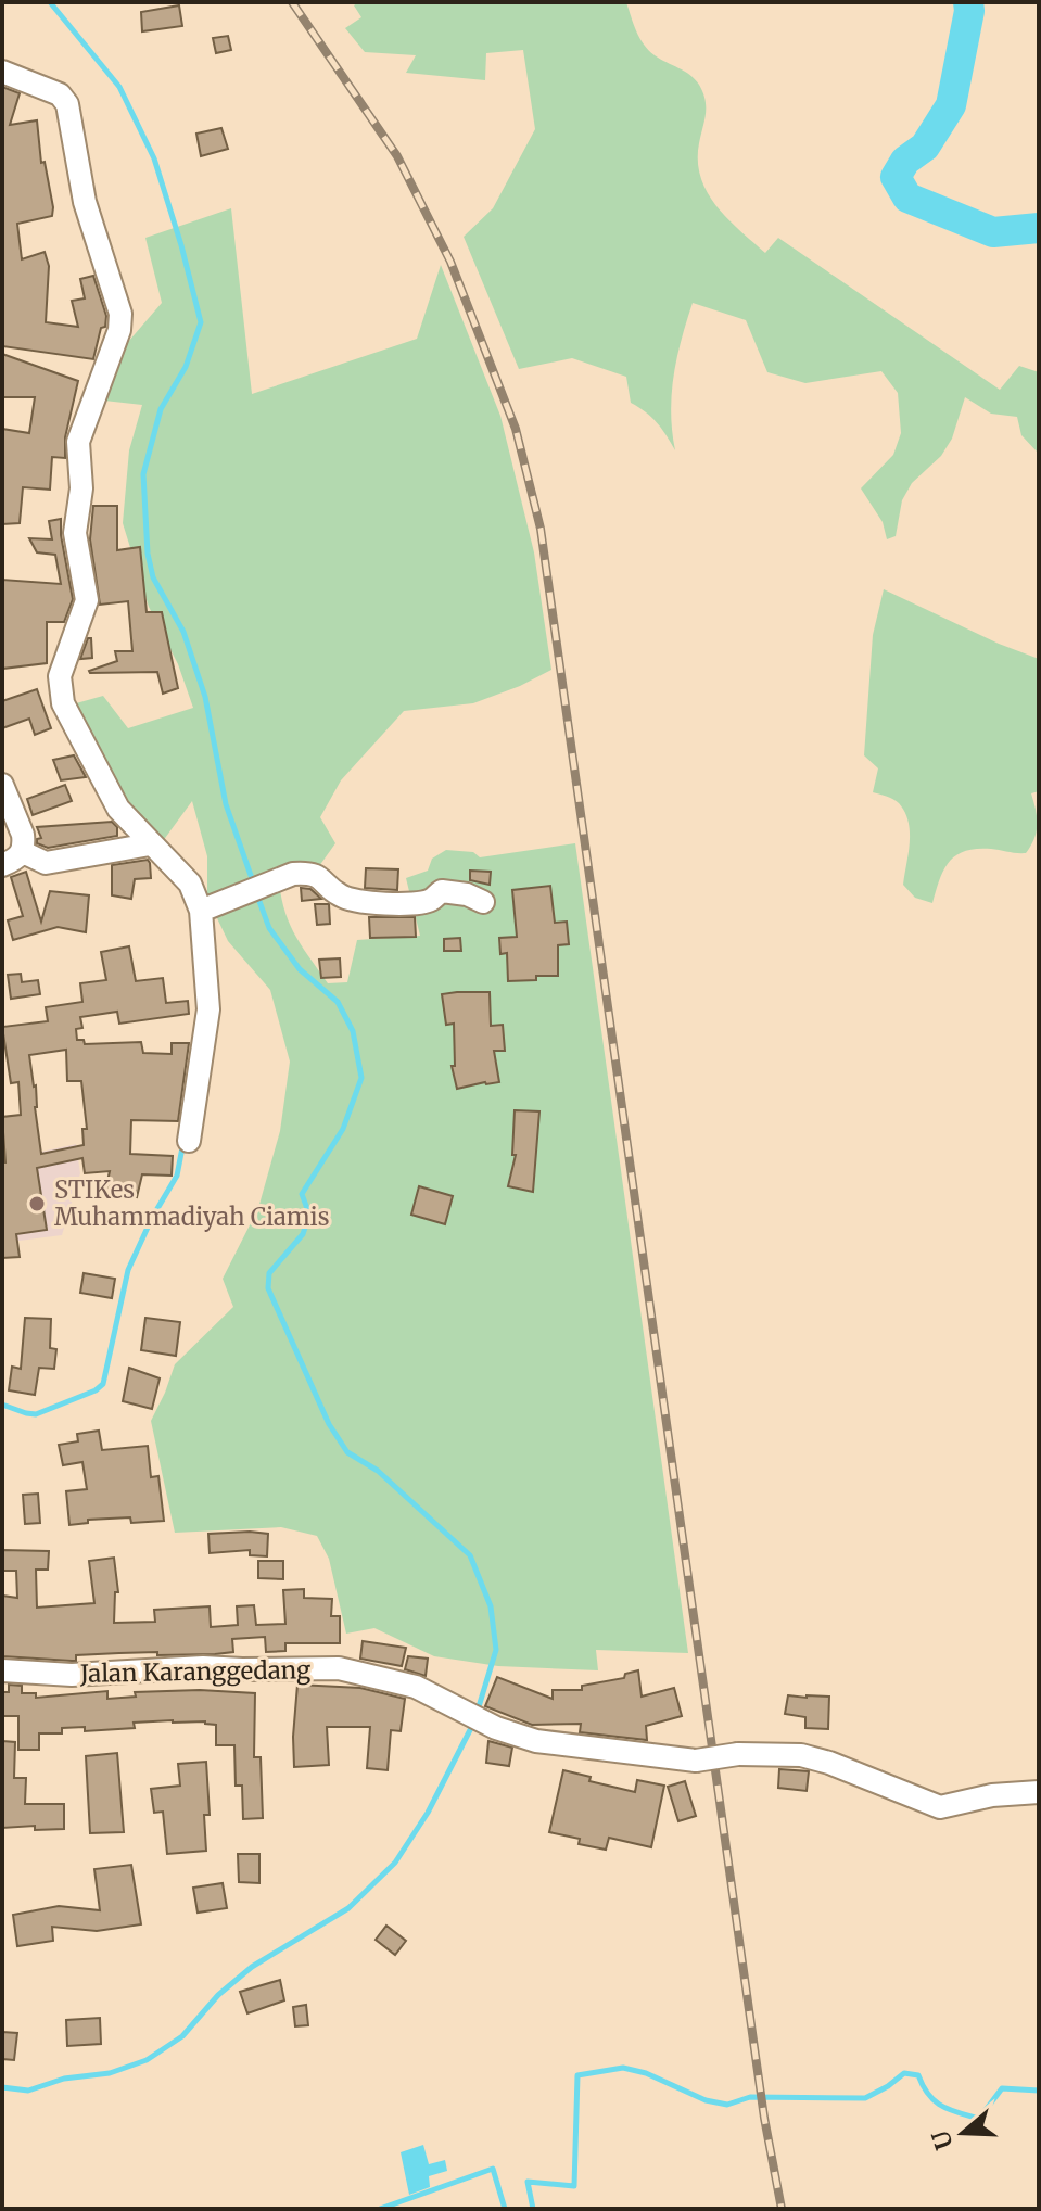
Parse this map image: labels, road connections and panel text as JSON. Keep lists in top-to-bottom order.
{
  "streets": {
    "street": ["Jalan Karanggedang"]
  },
  "places": ["STIKes Muhammadiyah Ciamis"],
  "north": "left"
}
